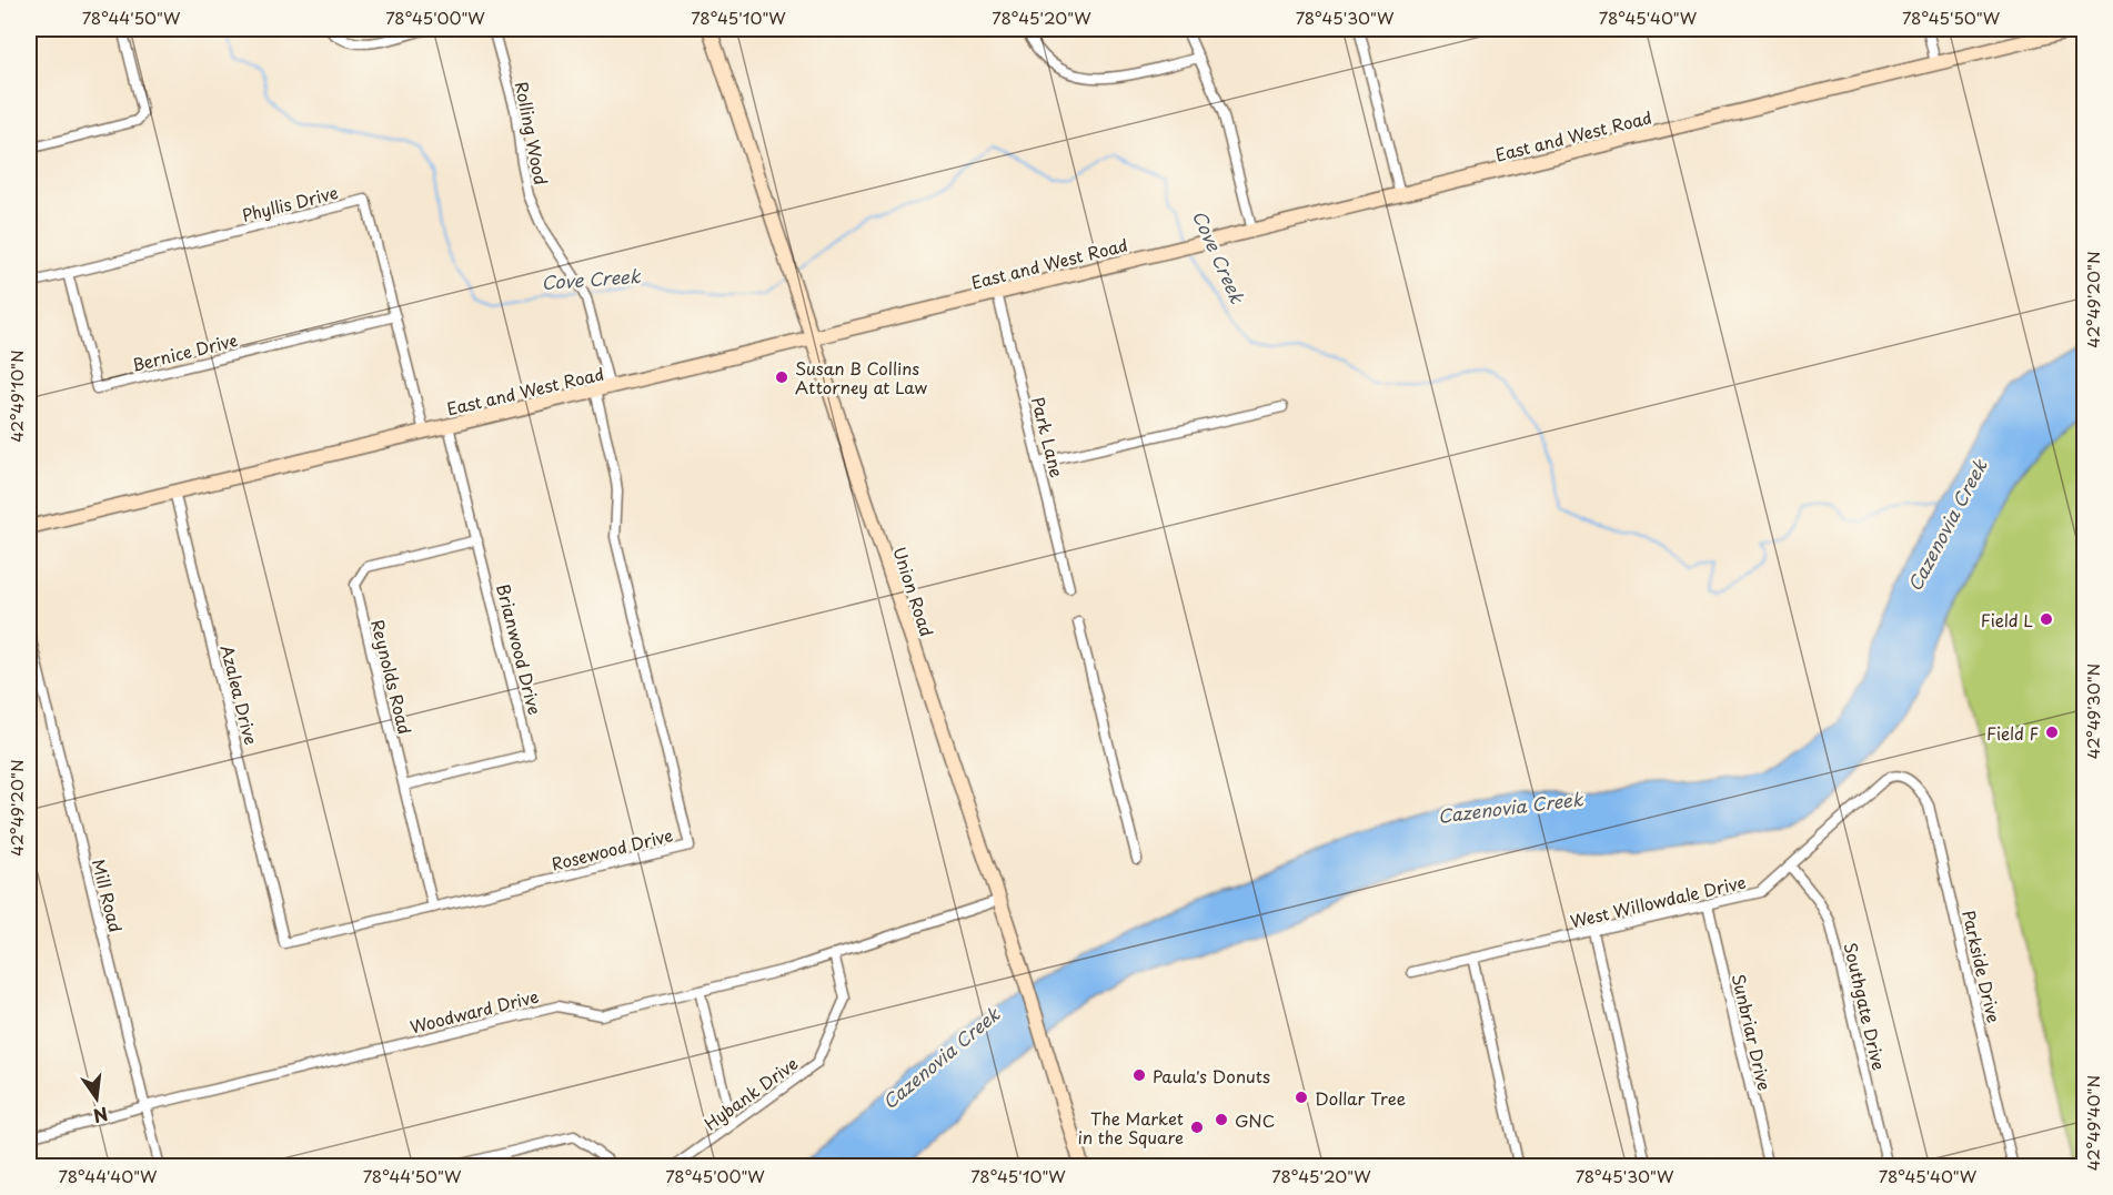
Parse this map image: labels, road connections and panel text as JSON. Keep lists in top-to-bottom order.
{
  "streets": {
    "street": [
      "Rolling Wood",
      "East and West Road",
      "Phyllis Drive",
      "Bernice Drive",
      "Park Lane",
      "Union Road",
      "Brianwood Drive",
      "Reynolds Road",
      "Azalea Drive",
      "Rosewood Drive",
      "Mill Road",
      "West Willowdale Drive",
      "Parkside Drive",
      "Southgate Drive",
      "Woodward Drive",
      "Sunbriar Drive",
      "Hybank Drive"
    ]
  },
  "crossings": [
    ["Rolling Wood", "East and West Road"],
    ["Rolling Wood", "Rosewood Drive"],
    ["East and West Road", "Phyllis Drive"],
    ["East and West Road", "Park Lane"],
    ["East and West Road", "Union Road"],
    ["East and West Road", "Brianwood Drive"],
    ["East and West Road", "Azalea Drive"],
    ["East and West Road", "Rosewood Drive"],
    ["Phyllis Drive", "Bernice Drive"],
    ["Union Road", "Woodward Drive"],
    ["Brianwood Drive", "Reynolds Road"],
    ["Reynolds Road", "Rosewood Drive"],
    ["Azalea Drive", "Rosewood Drive"],
    ["Mill Road", "Woodward Drive"],
    ["West Willowdale Drive", "Parkside Drive"],
    ["West Willowdale Drive", "Southgate Drive"],
    ["West Willowdale Drive", "Sunbriar Drive"],
    ["Woodward Drive", "Hybank Drive"]
  ],
  "water": ["Cove Creek", "Cazenovia Creek"],
  "places": [
    "Susan B Collins Attorney at Law",
    "Field L",
    "Field F",
    "Paula's Donuts",
    "Dollar Tree",
    "GNC",
    "The Market in the Square"
  ],
  "north": "bottom",
  "coordinates": [
    "78°44'50\"W",
    "78°45'00\"W",
    "78°45'10\"W",
    "78°45'20\"W",
    "78°45'30\"W",
    "78°45'40\"W",
    "78°45'50\"W",
    "42°49'20\"N",
    "42°49'10\"N",
    "42°49'30\"N",
    "42°49'40\"N",
    "78°44'40\"W"
  ]
}
